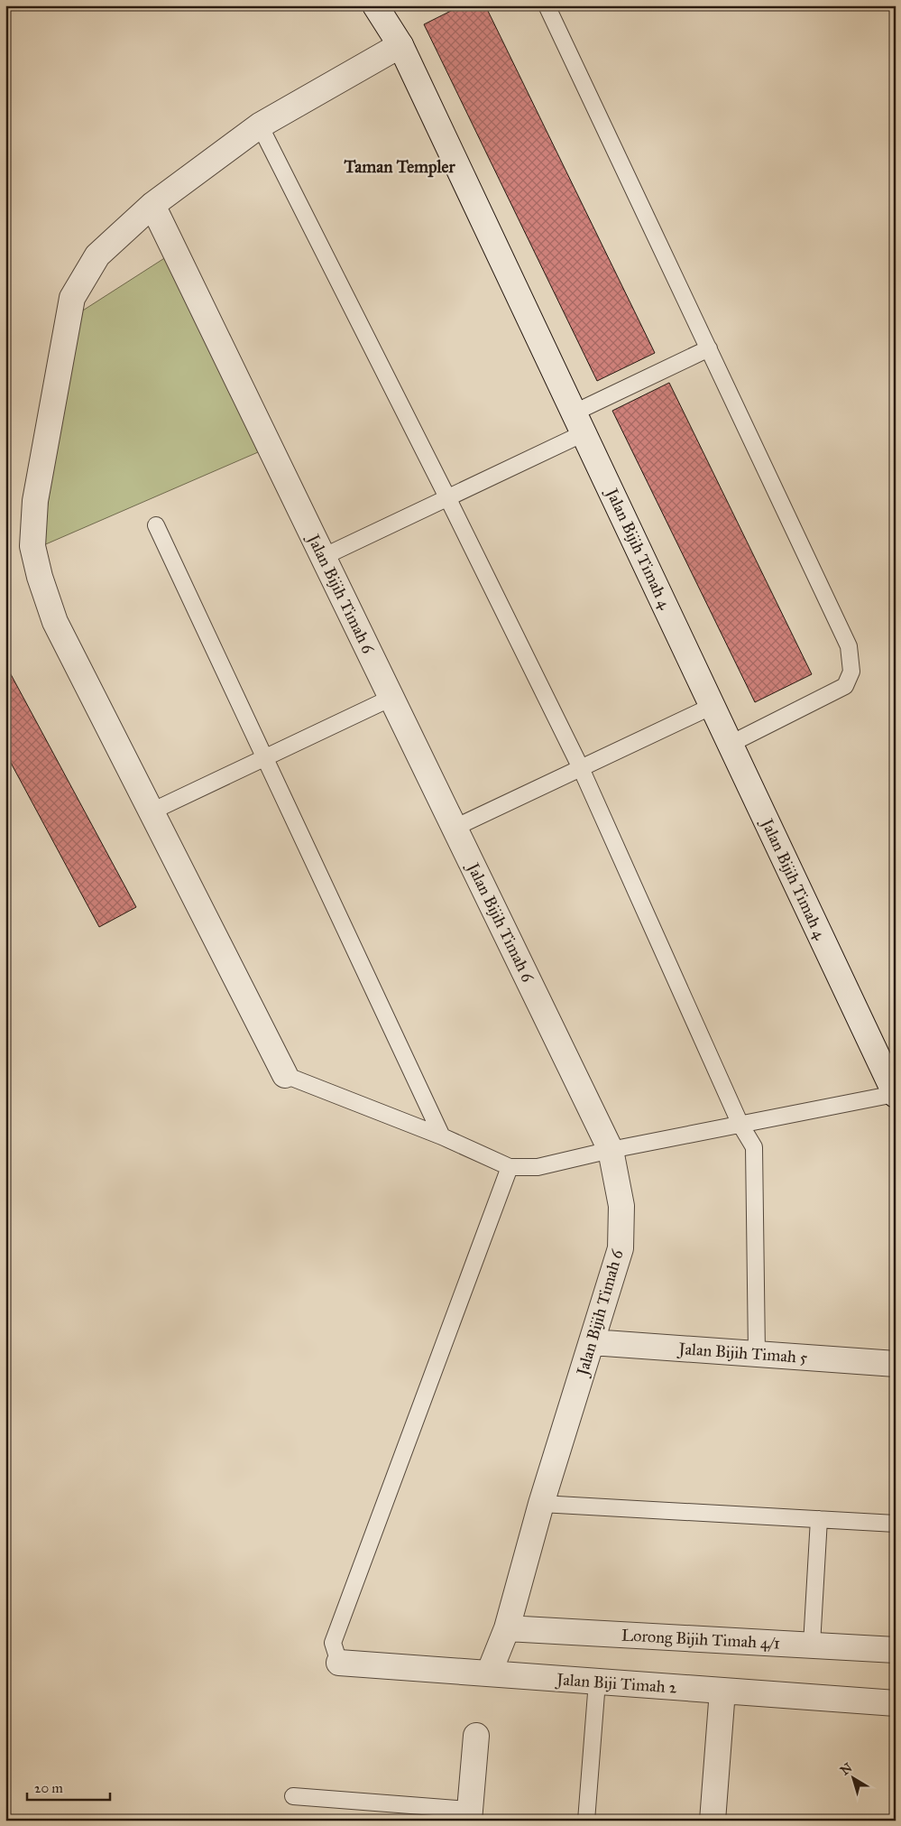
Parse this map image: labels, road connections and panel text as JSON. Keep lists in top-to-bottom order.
{
  "streets": {
    "street": [
      "Jalan Bijih Timah 4",
      "Jalan Bijih Timah 6",
      "Jalan Bijih Timah 5",
      "Lorong Bijih Timah 4/1",
      "Jalan Biji Timah 2"
    ]
  },
  "crossings": [
    ["Jalan Bijih Timah 6", "Jalan Bijih Timah 5"],
    ["Jalan Bijih Timah 6", "Lorong Bijih Timah 4/1"],
    ["Jalan Bijih Timah 6", "Jalan Biji Timah 2"]
  ],
  "districts": ["Taman Templer"],
  "scale_bar": "20 m",
  "north": "top left"
}
